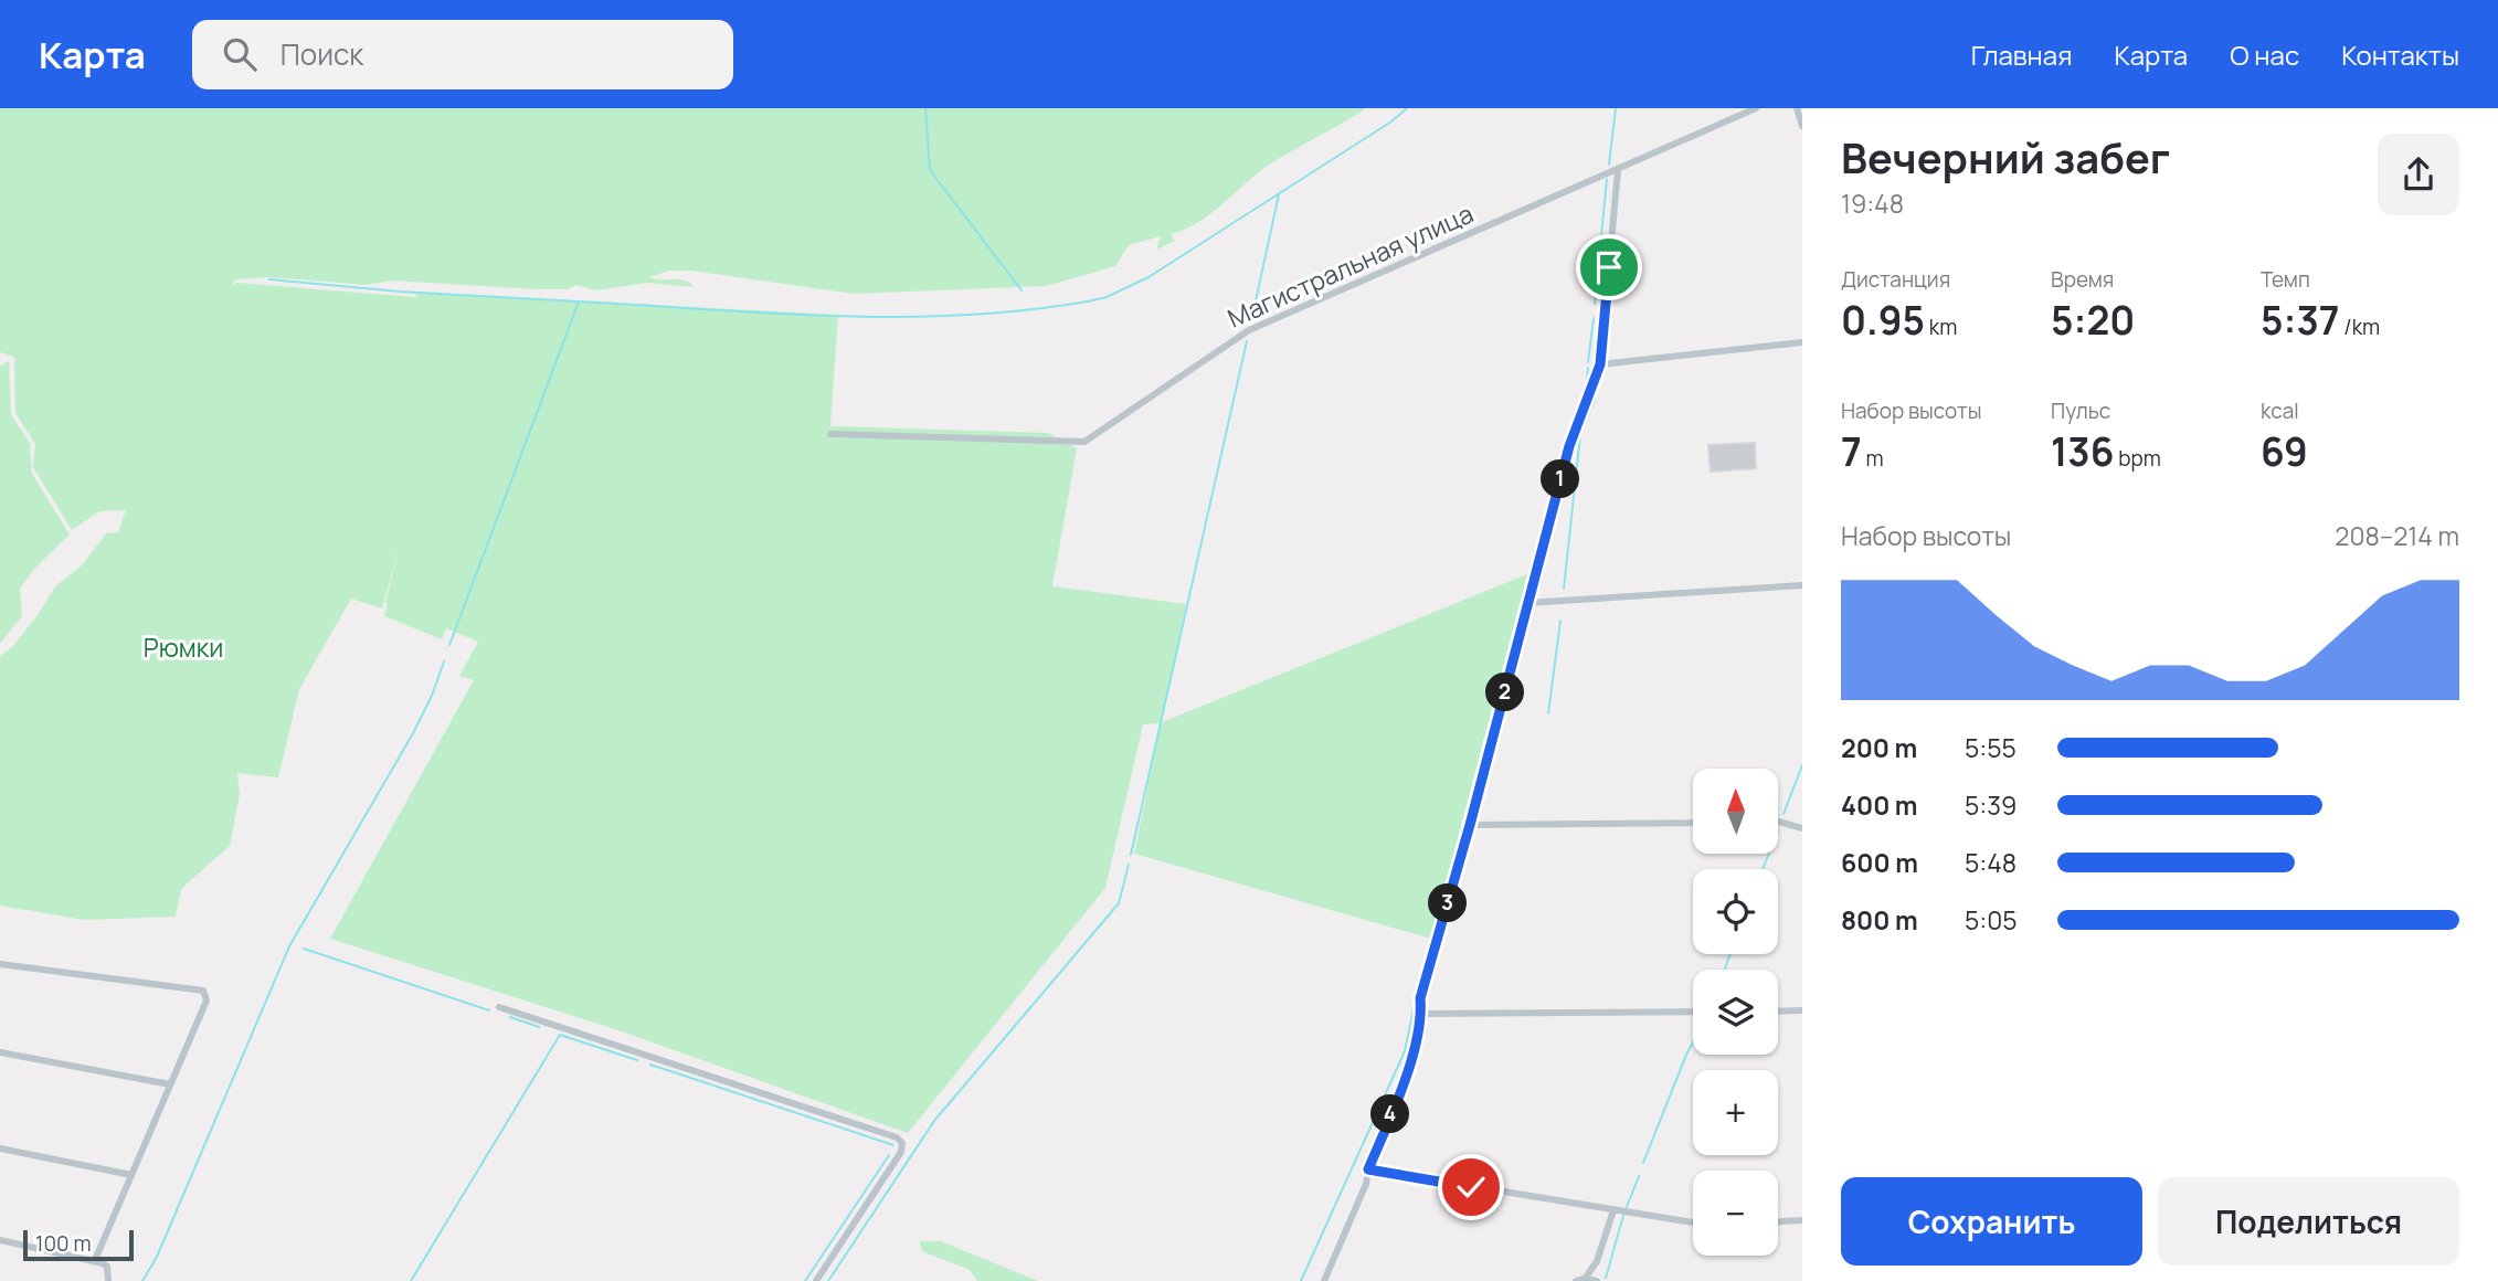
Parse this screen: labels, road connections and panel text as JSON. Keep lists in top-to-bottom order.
{
  "streets": {
    "street": ["Магистральная улица"]
  },
  "parks": ["Рюмки"],
  "scale_bar": "100 m",
  "north": "top",
  "page": {
    "header": "Карта",
    "search": "Поиск",
    "nav": [
      "Главная",
      "Карта",
      "О нас",
      "Контакты"
    ],
    "heading": ["Вечерний забег", "19:48"],
    "stats": [
      ["Дистанция", "0.95 km"],
      ["Время", "5:20"],
      ["Темп", "5:37 /km"],
      ["Набор высоты", "7 m"],
      ["Пульс", "136 bpm"],
      ["kcal", "69"]
    ],
    "pins": [
      "1",
      "2",
      "3",
      "4"
    ],
    "chart": ["Набор высоты", "208–214 m"],
    "list": [
      {
        "name": "200 m",
        "note": "5:55"
      },
      {
        "name": "400 m",
        "note": "5:39"
      },
      {
        "name": "600 m",
        "note": "5:48"
      },
      {
        "name": "800 m",
        "note": "5:05"
      }
    ],
    "map_buttons": ["+", "−"],
    "buttons": ["Сохранить", "Поделиться"],
    "scale": "100 m"
  }
}
